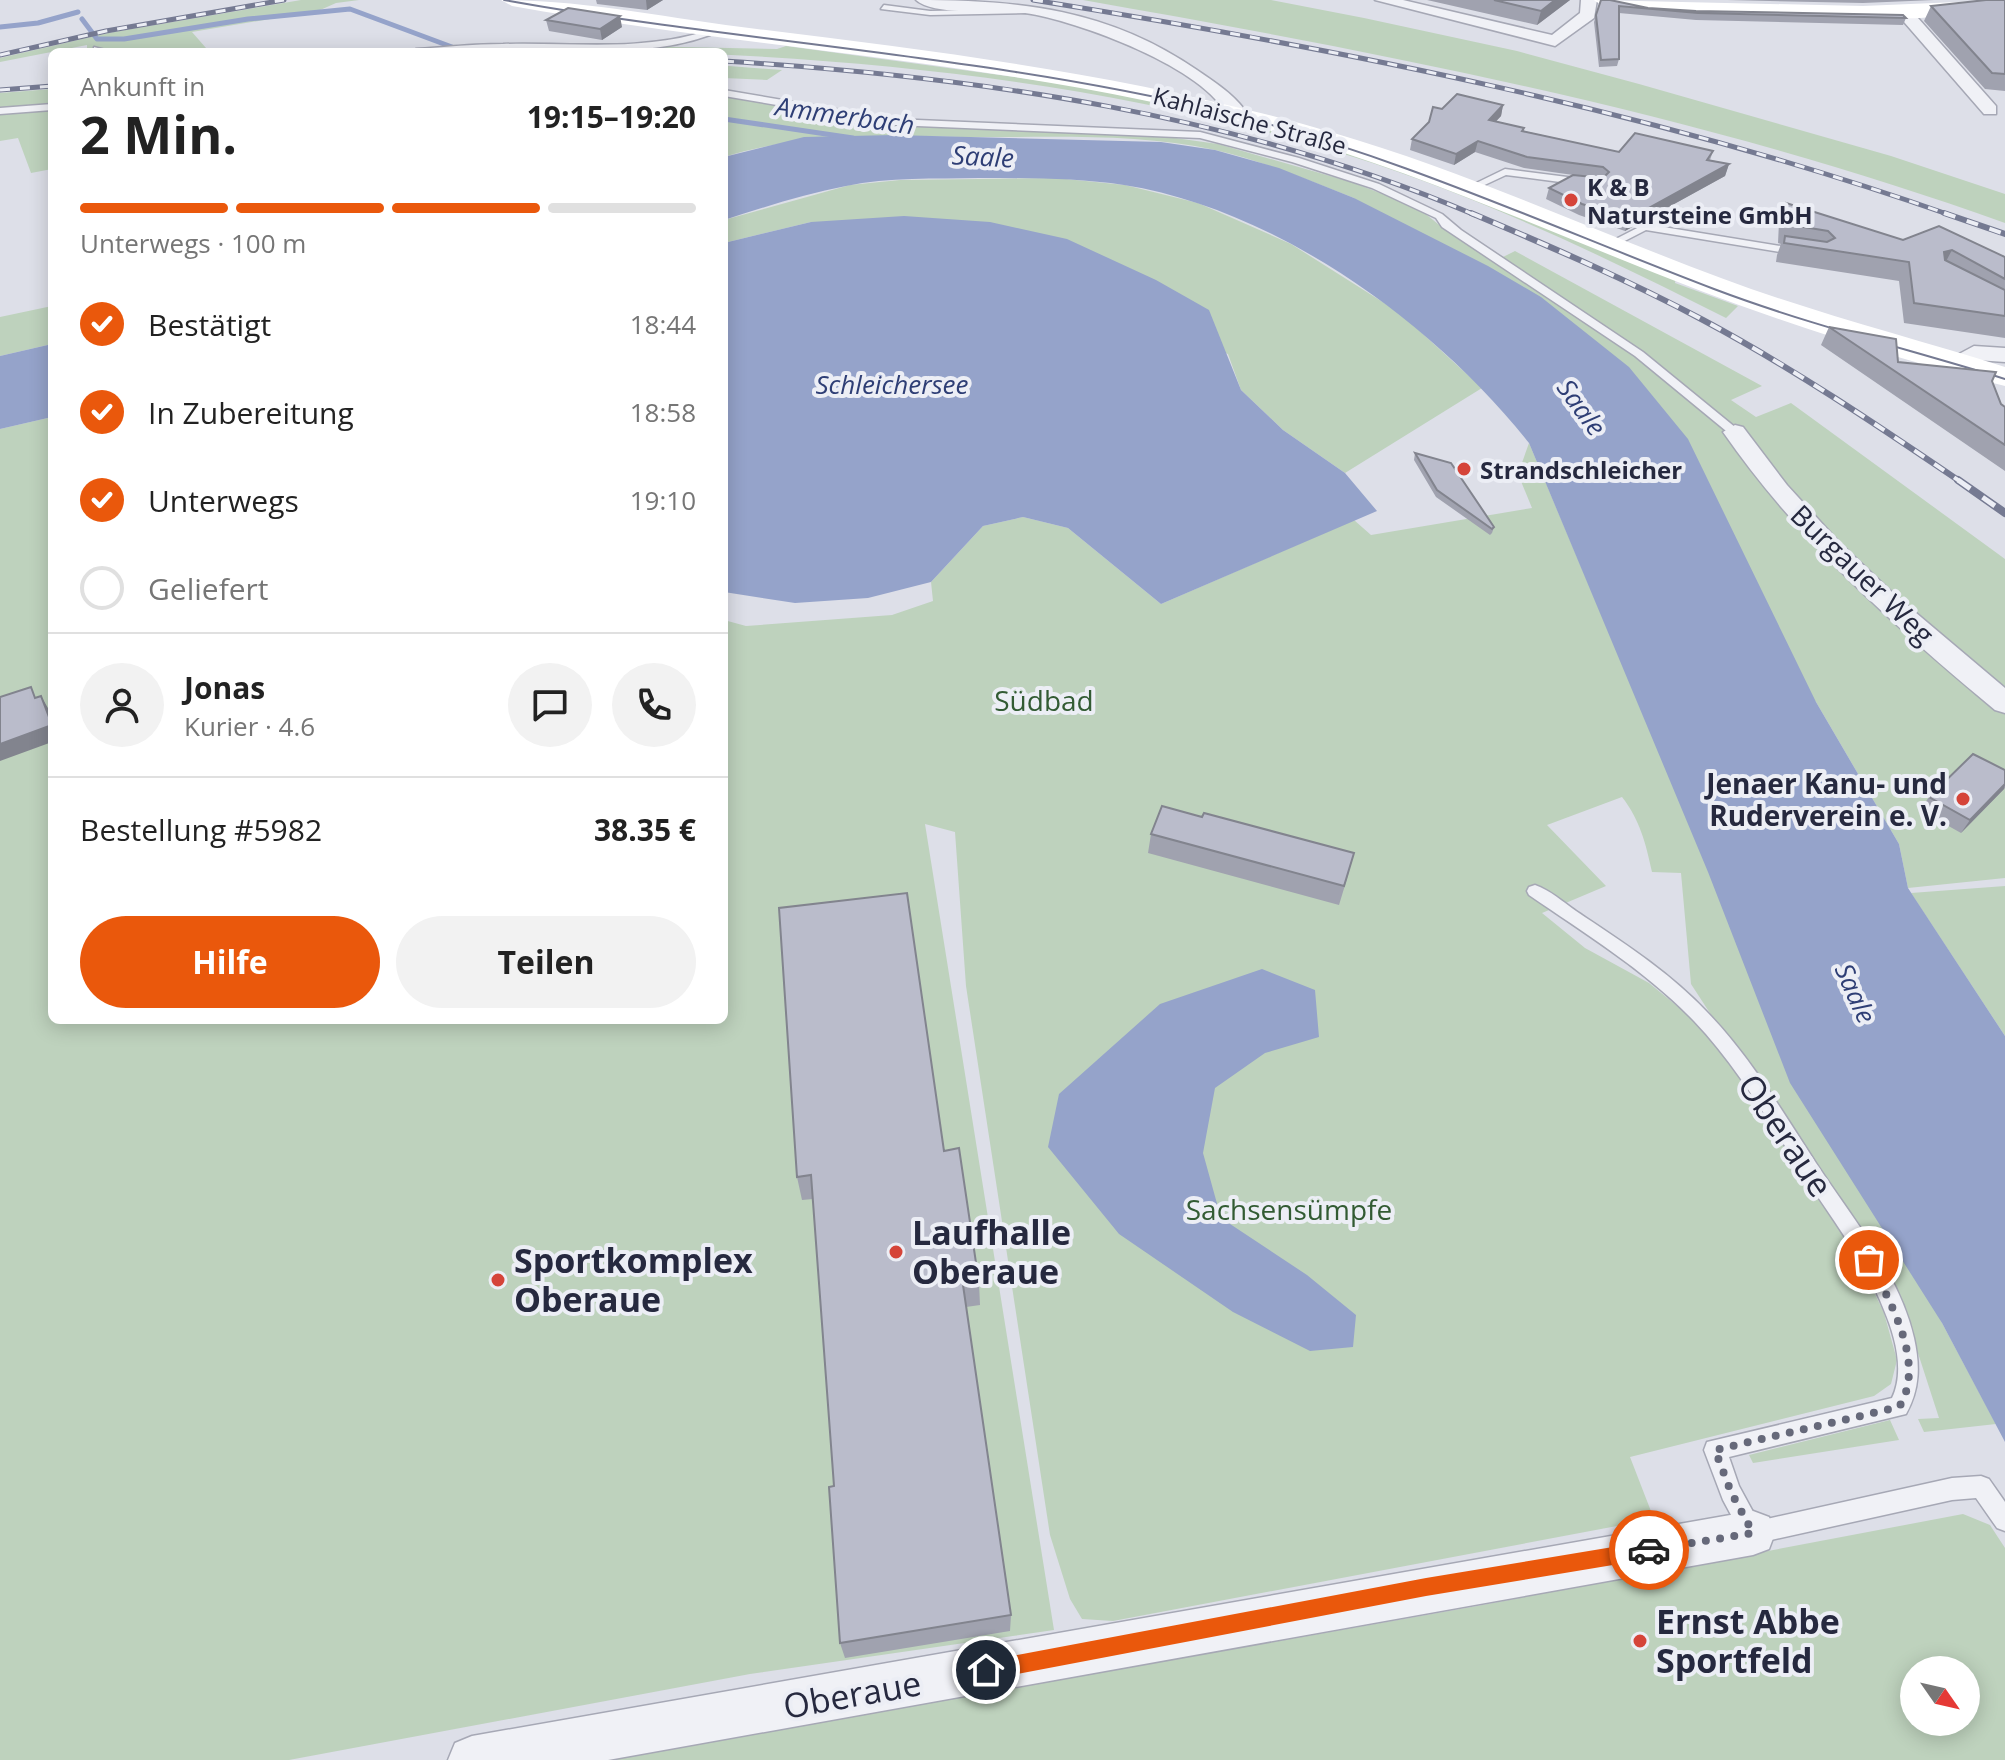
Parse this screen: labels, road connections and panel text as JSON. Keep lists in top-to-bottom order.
{
  "streets": {
    "main road": ["Kahlaische Straße"],
    "street": ["Burgauer Weg", "Oberaue"]
  },
  "water": ["Ammerbach", "Saale", "Schleichersee"],
  "parks": ["Südbad", "Sachsensümpfe"],
  "places": [
    "K & B Natursteine GmbH",
    "Strandschleicher",
    "Jenaer Kanu- und Ruderverein e. V.",
    "Laufhalle Oberaue",
    "Sportkomplex Oberaue",
    "Ernst Abbe Sportfeld"
  ],
  "north": "bottom right",
  "page": {
    "heading": ["2 Min.", "Ankunft in", "19:15–19:20"],
    "panel": [
      "Jonas",
      "Kurier · 4.6",
      "Bestellung #5982",
      "38.35 €"
    ],
    "bar": "Unterwegs · 100 m",
    "list": [
      ["Bestätigt", "18:44"],
      ["In Zubereitung", "18:58"],
      ["Unterwegs", "19:10"],
      "Geliefert"
    ],
    "buttons": ["Hilfe", "Teilen"]
  }
}
